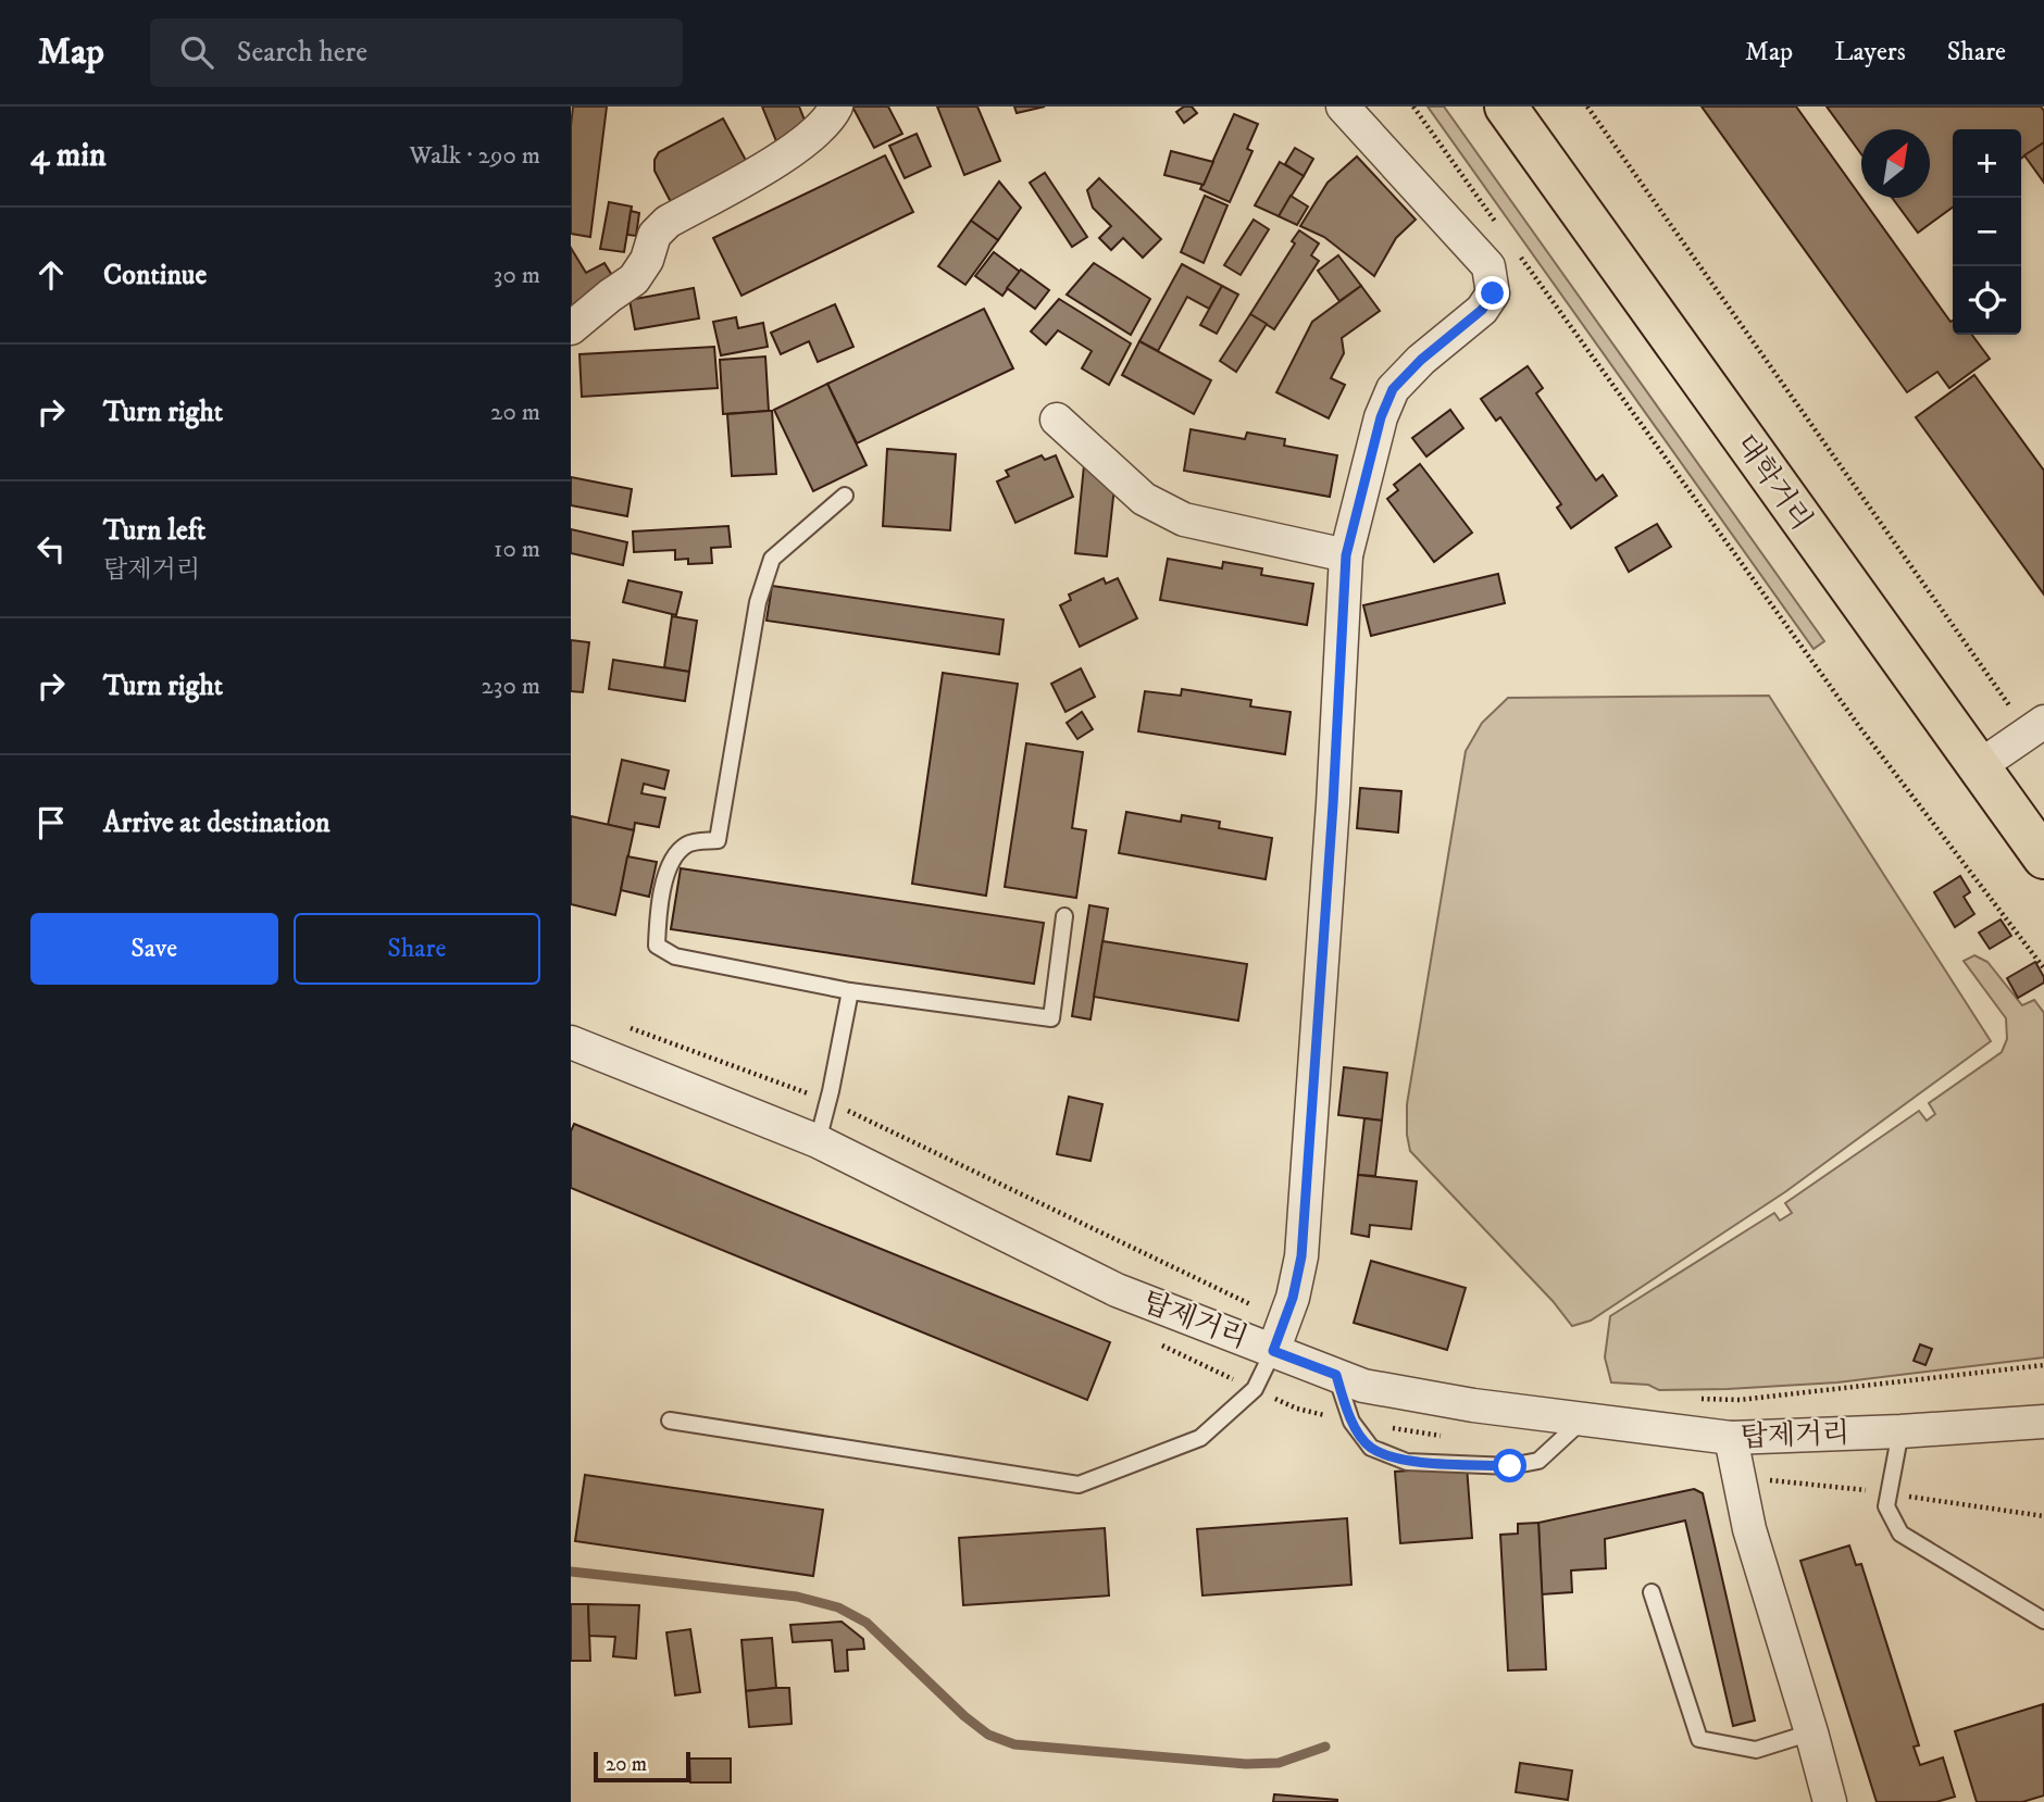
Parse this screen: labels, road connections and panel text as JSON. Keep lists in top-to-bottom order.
{
  "streets": {
    "main road": ["대학거리"],
    "street": ["탑제거리"]
  },
  "scale_bar": "20 m",
  "north": "top right",
  "page": {
    "header": "Map",
    "search": "Search here",
    "nav": ["Map", "Layers", "Share"],
    "heading": ["4 min", "Walk · 290 m"],
    "map_buttons": ["+", "−"],
    "list": [
      ["Continue", "30 m"],
      ["Turn right", "20 m"],
      ["Turn left", "탑제거리", "10 m"],
      ["Turn right", "230 m"],
      "Arrive at destination"
    ],
    "buttons": ["Save", "Share"],
    "scale": "20 m"
  }
}
